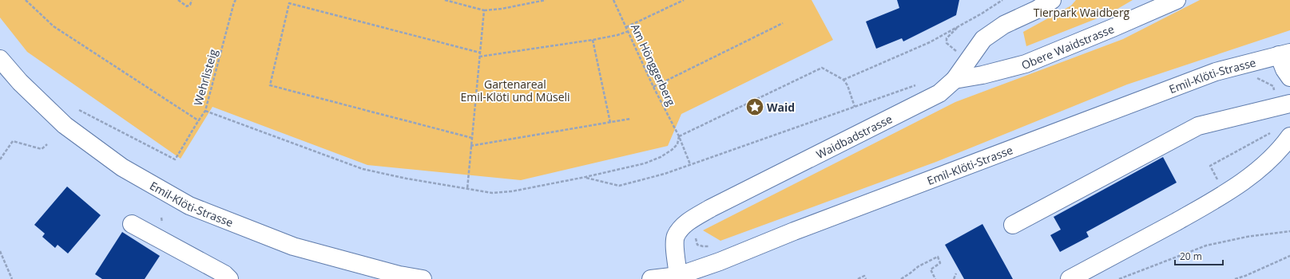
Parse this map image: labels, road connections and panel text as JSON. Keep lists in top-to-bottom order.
{
  "streets": {
    "street": ["Obere Waidstrasse", "Emil-Klöti-Strasse", "Waidbadstrasse"],
    "path": ["Am Hönggerberg", "Wehrlisteig"]
  },
  "crossings": [
    ["Obere Waidstrasse", "Waidbadstrasse"],
    ["Emil-Klöti-Strasse", "Waidbadstrasse"]
  ],
  "parks": ["Tierpark Waidberg", "Gartenareal Emil-Klöti und Müseli"],
  "places": {
    "place": ["Waid"]
  },
  "scale_bar": "20 m"
}
